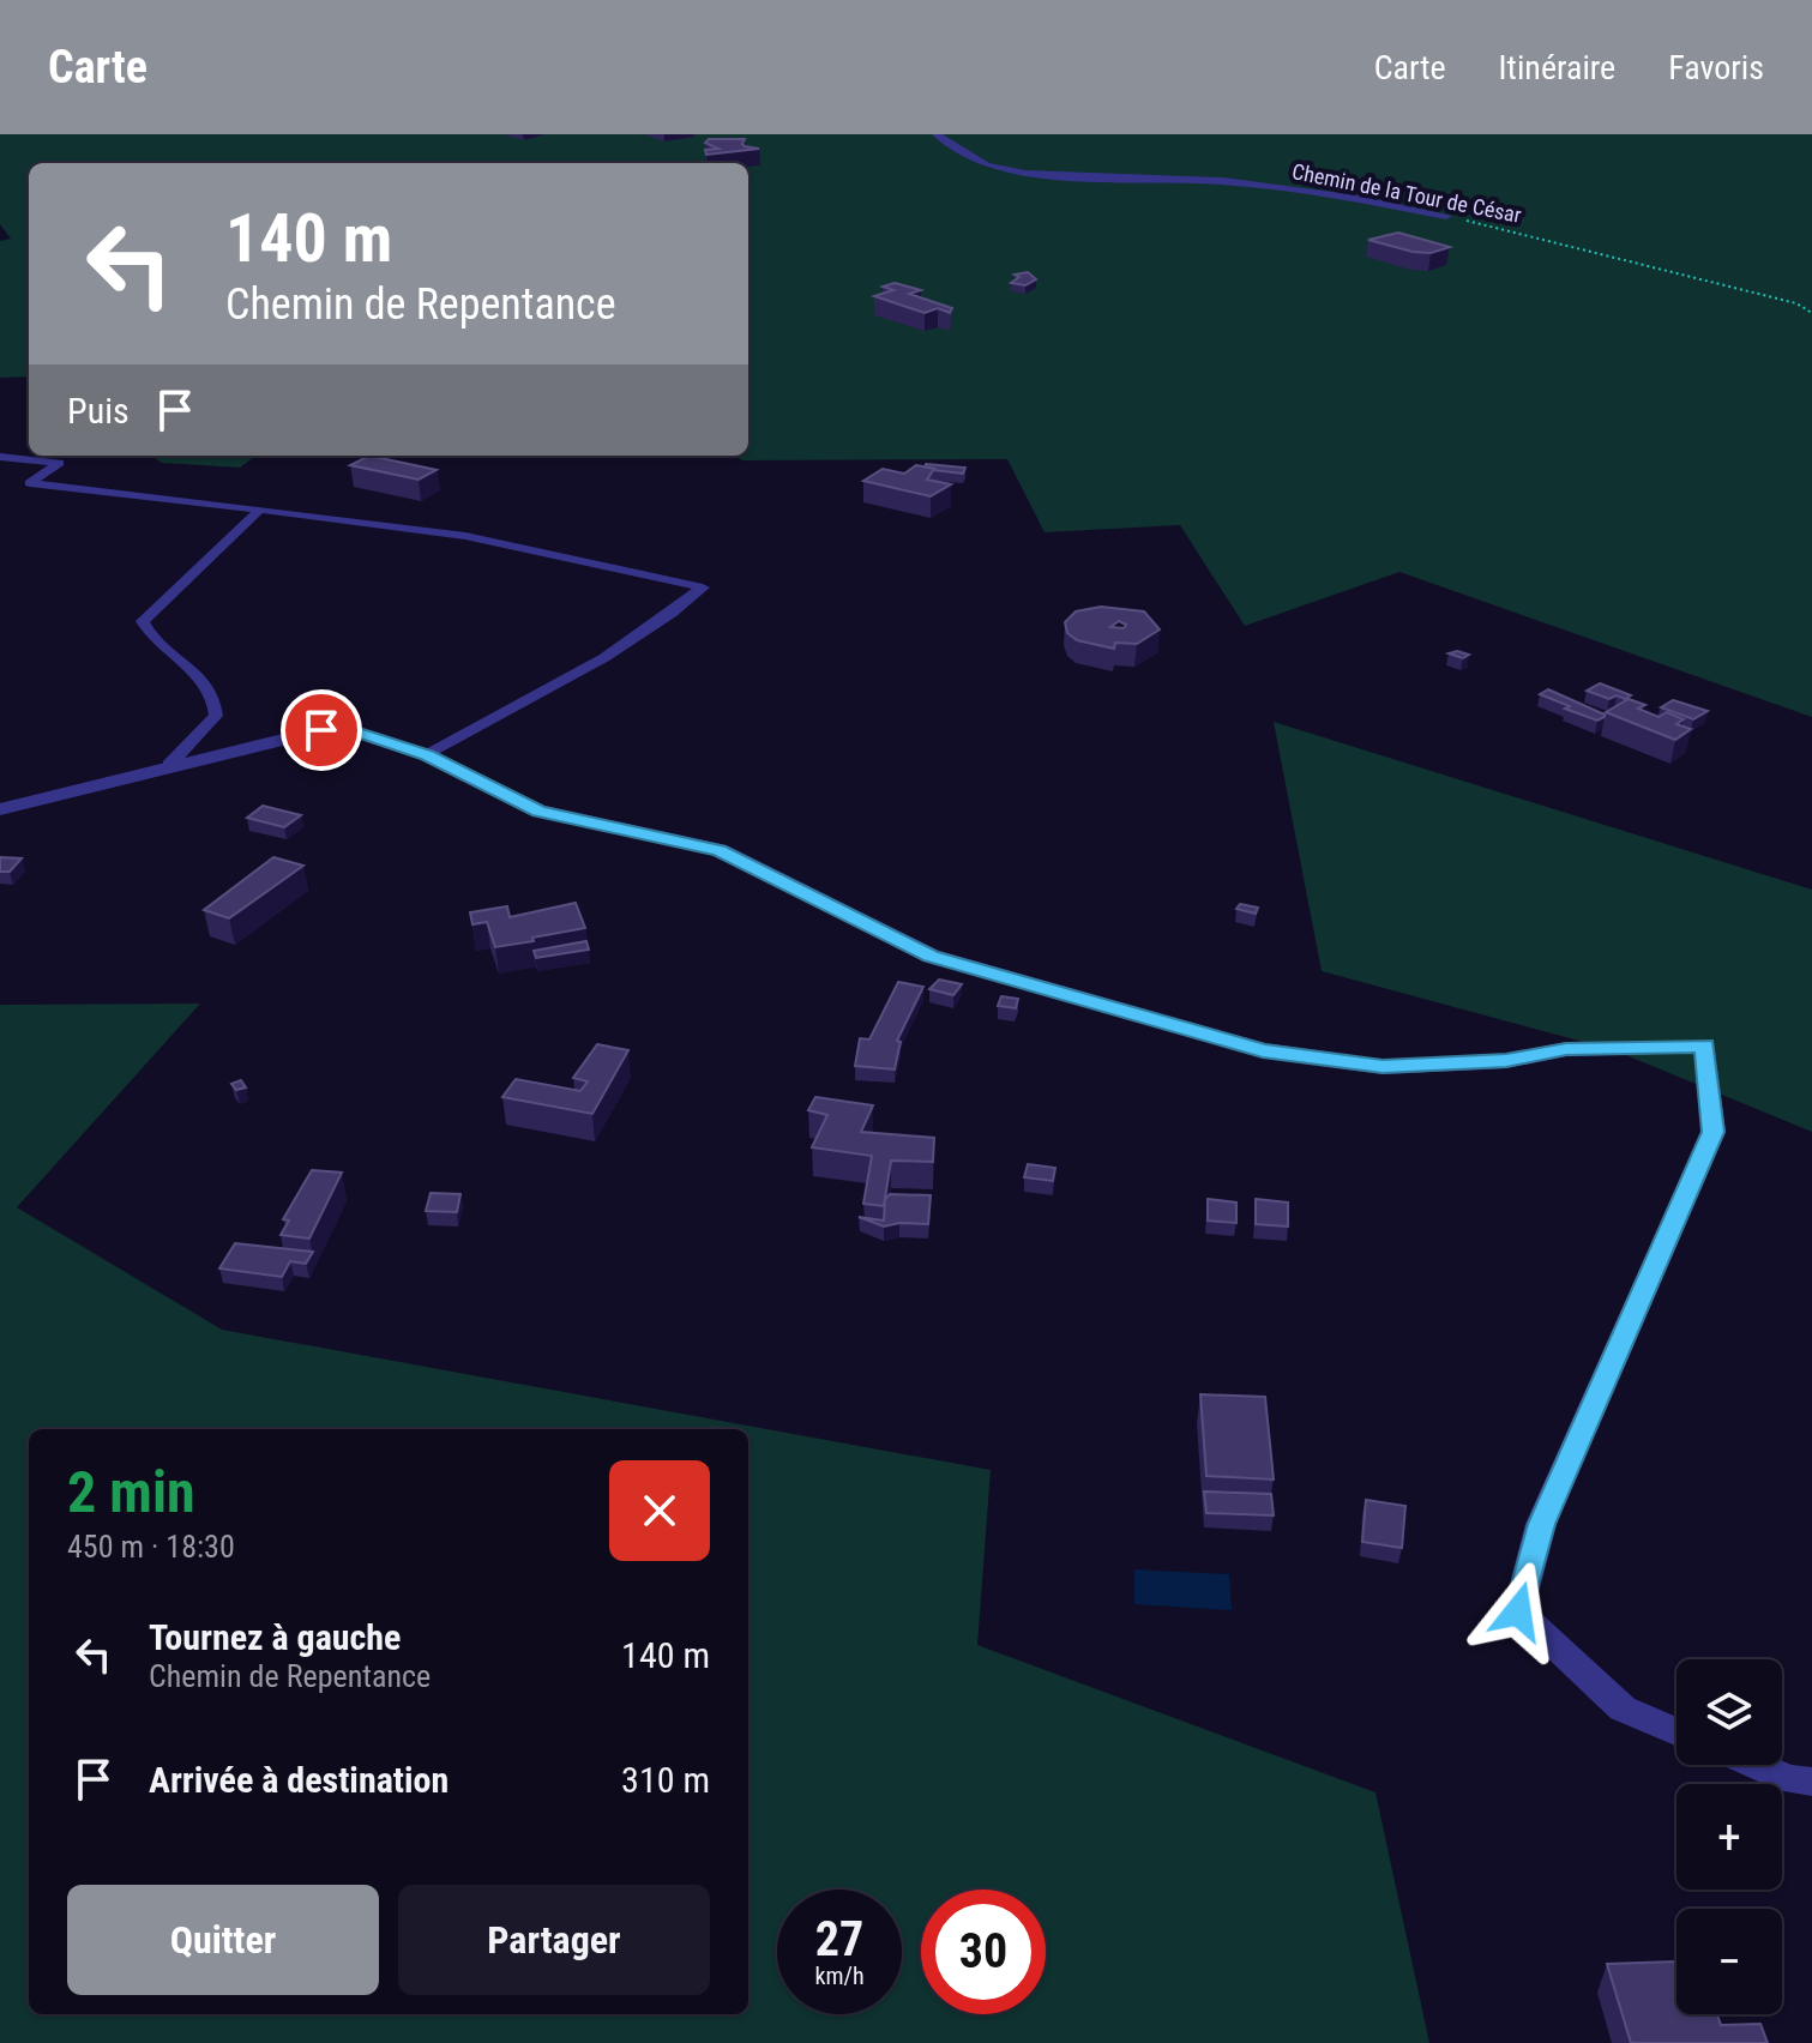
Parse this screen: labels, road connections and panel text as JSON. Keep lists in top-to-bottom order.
{
  "streets": {
    "street": ["Chemin de la Tour de César"]
  },
  "page": {
    "header": "Carte",
    "nav": ["Carte", "Itinéraire", "Favoris"],
    "turn": ["140 m", "Chemin de Repentance"],
    "then": "Puis",
    "heading": ["2 min", "450 m · 18:30"],
    "list": [
      {
        "name": "Tournez à gauche",
        "note": "Chemin de Repentance",
        "value": "140 m"
      },
      {
        "name": "Arrivée à destination",
        "value": "310 m"
      }
    ],
    "map_buttons": ["+", "−"],
    "buttons": ["Quitter", "Partager"],
    "speed": "27 km/h",
    "limit": "30"
  }
}
